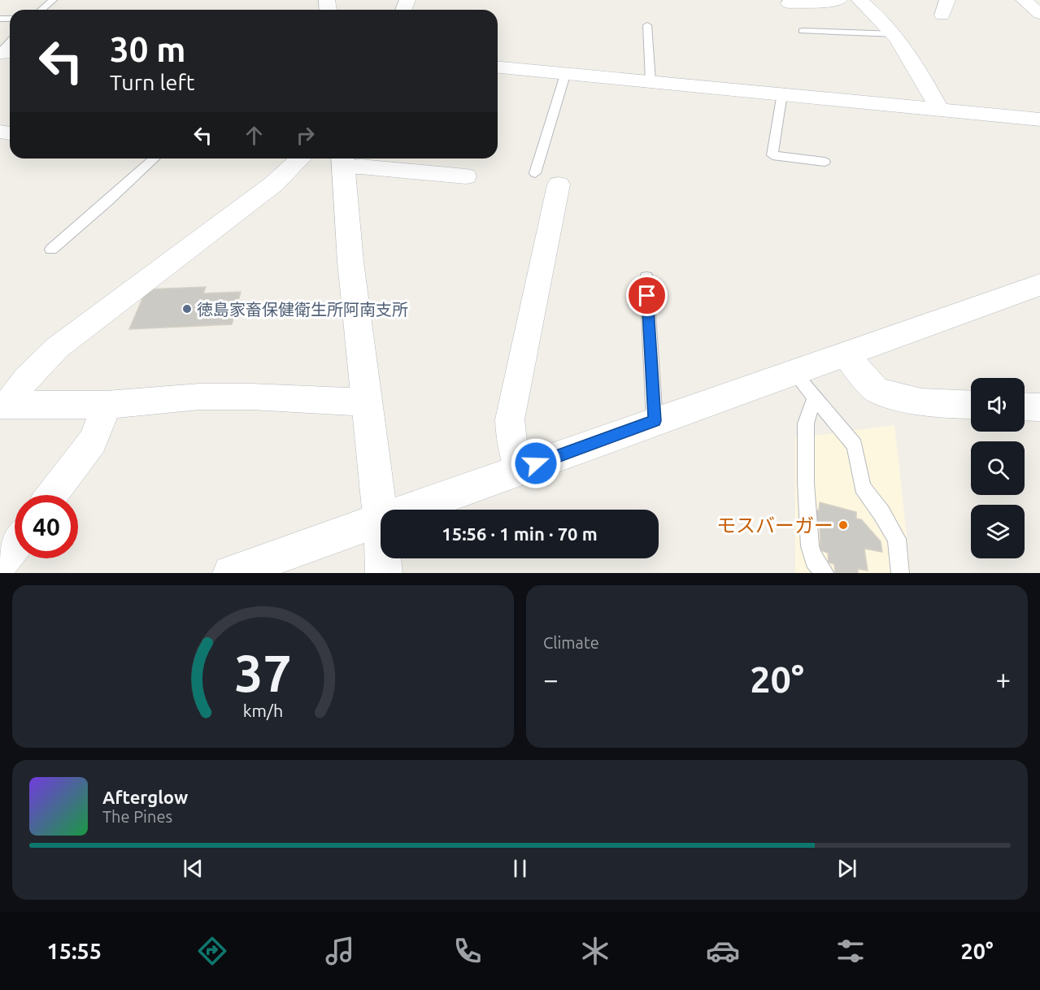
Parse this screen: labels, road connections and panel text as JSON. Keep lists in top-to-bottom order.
{
  "places": ["徳島家畜保健衛生所阿南支所", "モスバーガー"],
  "page": {
    "turn": ["30 m", "Turn left"],
    "limit": "40",
    "trip": "15:56 · 1 min · 70 m",
    "tile": "Climate",
    "heat": ["−", "20°", "+"],
    "song": ["Afterglow", "The Pines"],
    "tabs": ["15:55", "20°"],
    "gauge": ["37", "km/h"]
  }
}
